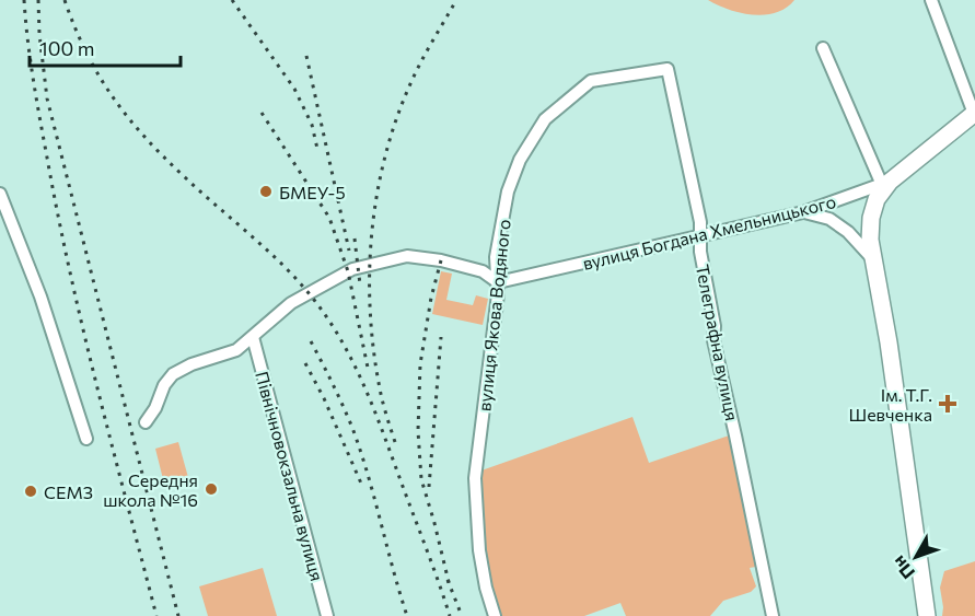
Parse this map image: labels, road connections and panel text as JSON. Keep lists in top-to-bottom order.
{
  "streets": {
    "main road": ["вулиця Богдана Хмельницького"],
    "street": ["вулиця Якова Водяного", "Телеграфна вулиця", "Північновокзальна вулиця"]
  },
  "crossings": [
    ["вулиця Богдана Хмельницького", "вулиця Якова Водяного"],
    ["вулиця Богдана Хмельницького", "Телеграфна вулиця"],
    ["вулиця Якова Водяного", "Телеграфна вулиця"]
  ],
  "places": {
    "other": ["БМЕУ-5", "Середня школа №16", "СЕМЗ"],
    "health": ["Ім. Т.Г. Шевченка"]
  },
  "scale_bar": "100 m",
  "north": "bottom left"
}
